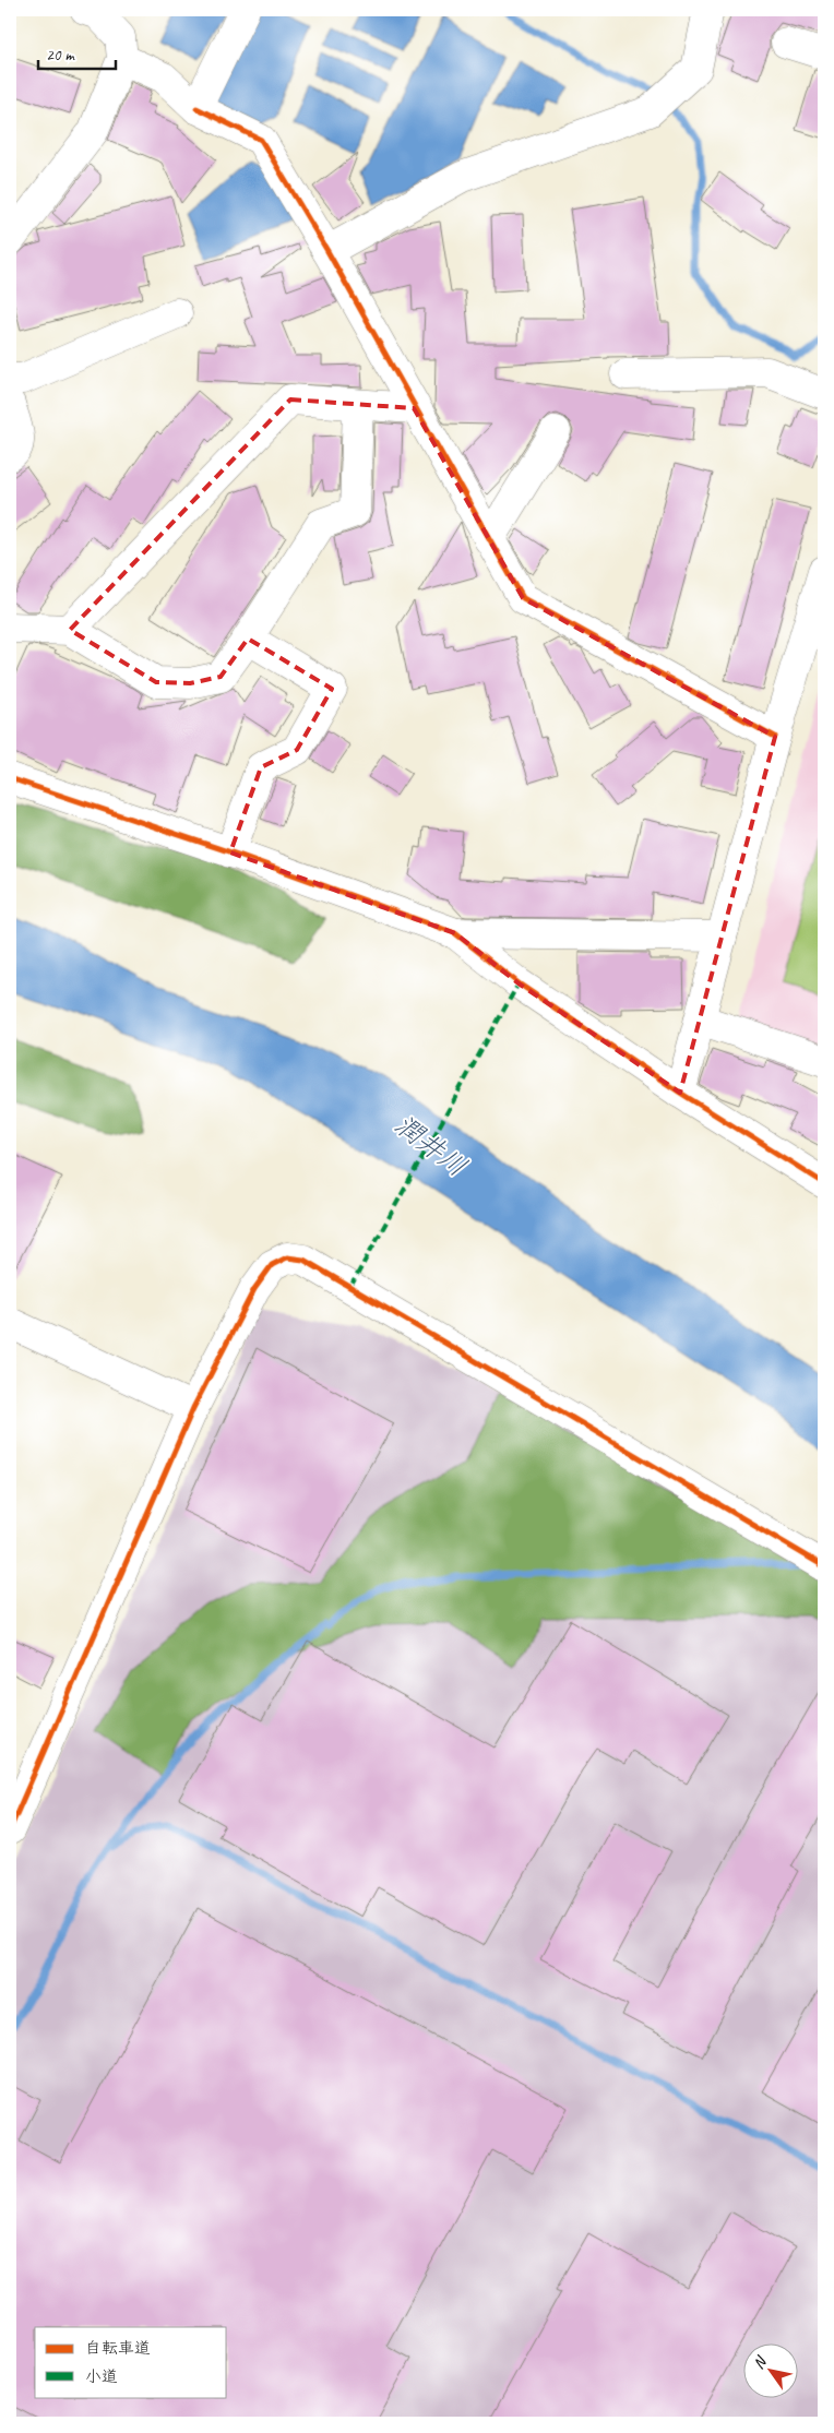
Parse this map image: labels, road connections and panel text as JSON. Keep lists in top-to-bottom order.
{
  "water": ["潤井川"],
  "legend": ["自転車道", "小道"],
  "scale_bar": "20 m",
  "north": "top left"
}
